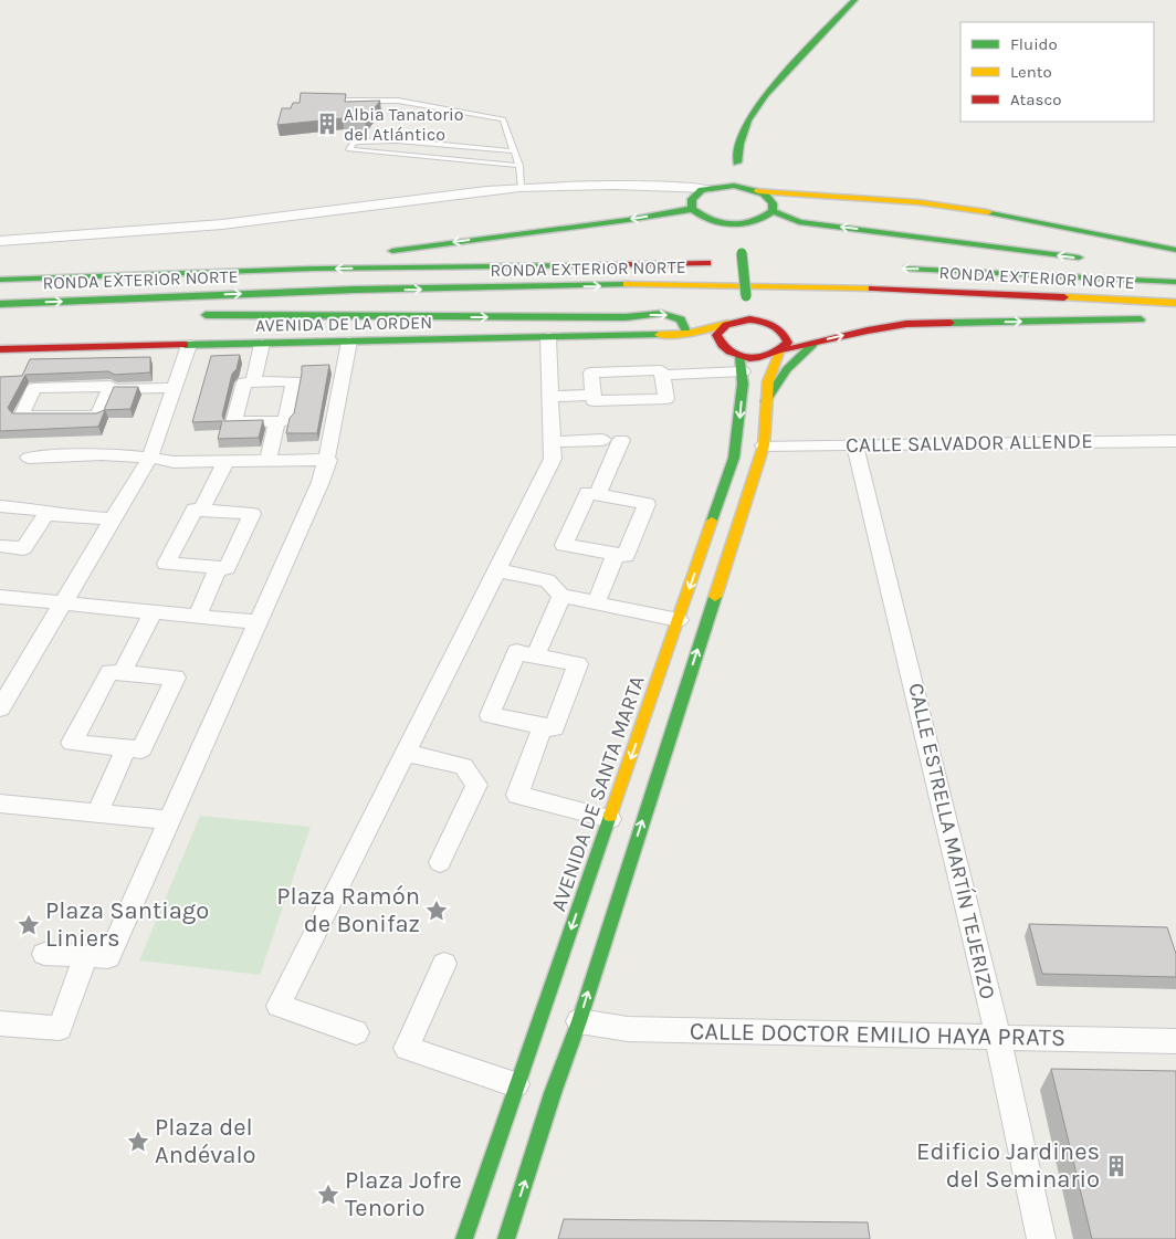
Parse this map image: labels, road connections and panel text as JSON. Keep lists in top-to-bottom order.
{
  "streets": {
    "main road": ["RONDA EXTERIOR NORTE", "AVENIDA DE LA ORDEN", "AVENIDA DE SANTA MARTA"],
    "street": ["CALLE SALVADOR ALLENDE", "CALLE ESTRELLA MARTÍN TEJERIZO", "CALLE DOCTOR EMILIO HAYA PRATS"]
  },
  "crossings": [
    ["AVENIDA DE LA ORDEN", "AVENIDA DE SANTA MARTA"],
    ["CALLE SALVADOR ALLENDE", "CALLE ESTRELLA MARTÍN TEJERIZO"],
    ["CALLE ESTRELLA MARTÍN TEJERIZO", "CALLE DOCTOR EMILIO HAYA PRATS"]
  ],
  "places": {
    "building": ["Albia Tanatorio del Atlántico", "Edificio Jardines del Seminario"],
    "place": [
      "Plaza Ramón de Bonifaz",
      "Plaza Santiago Liniers",
      "Plaza del Andévalo",
      "Plaza Jofre Tenorio"
    ]
  },
  "legend": ["Fluido", "Lento", "Atasco"]
}
